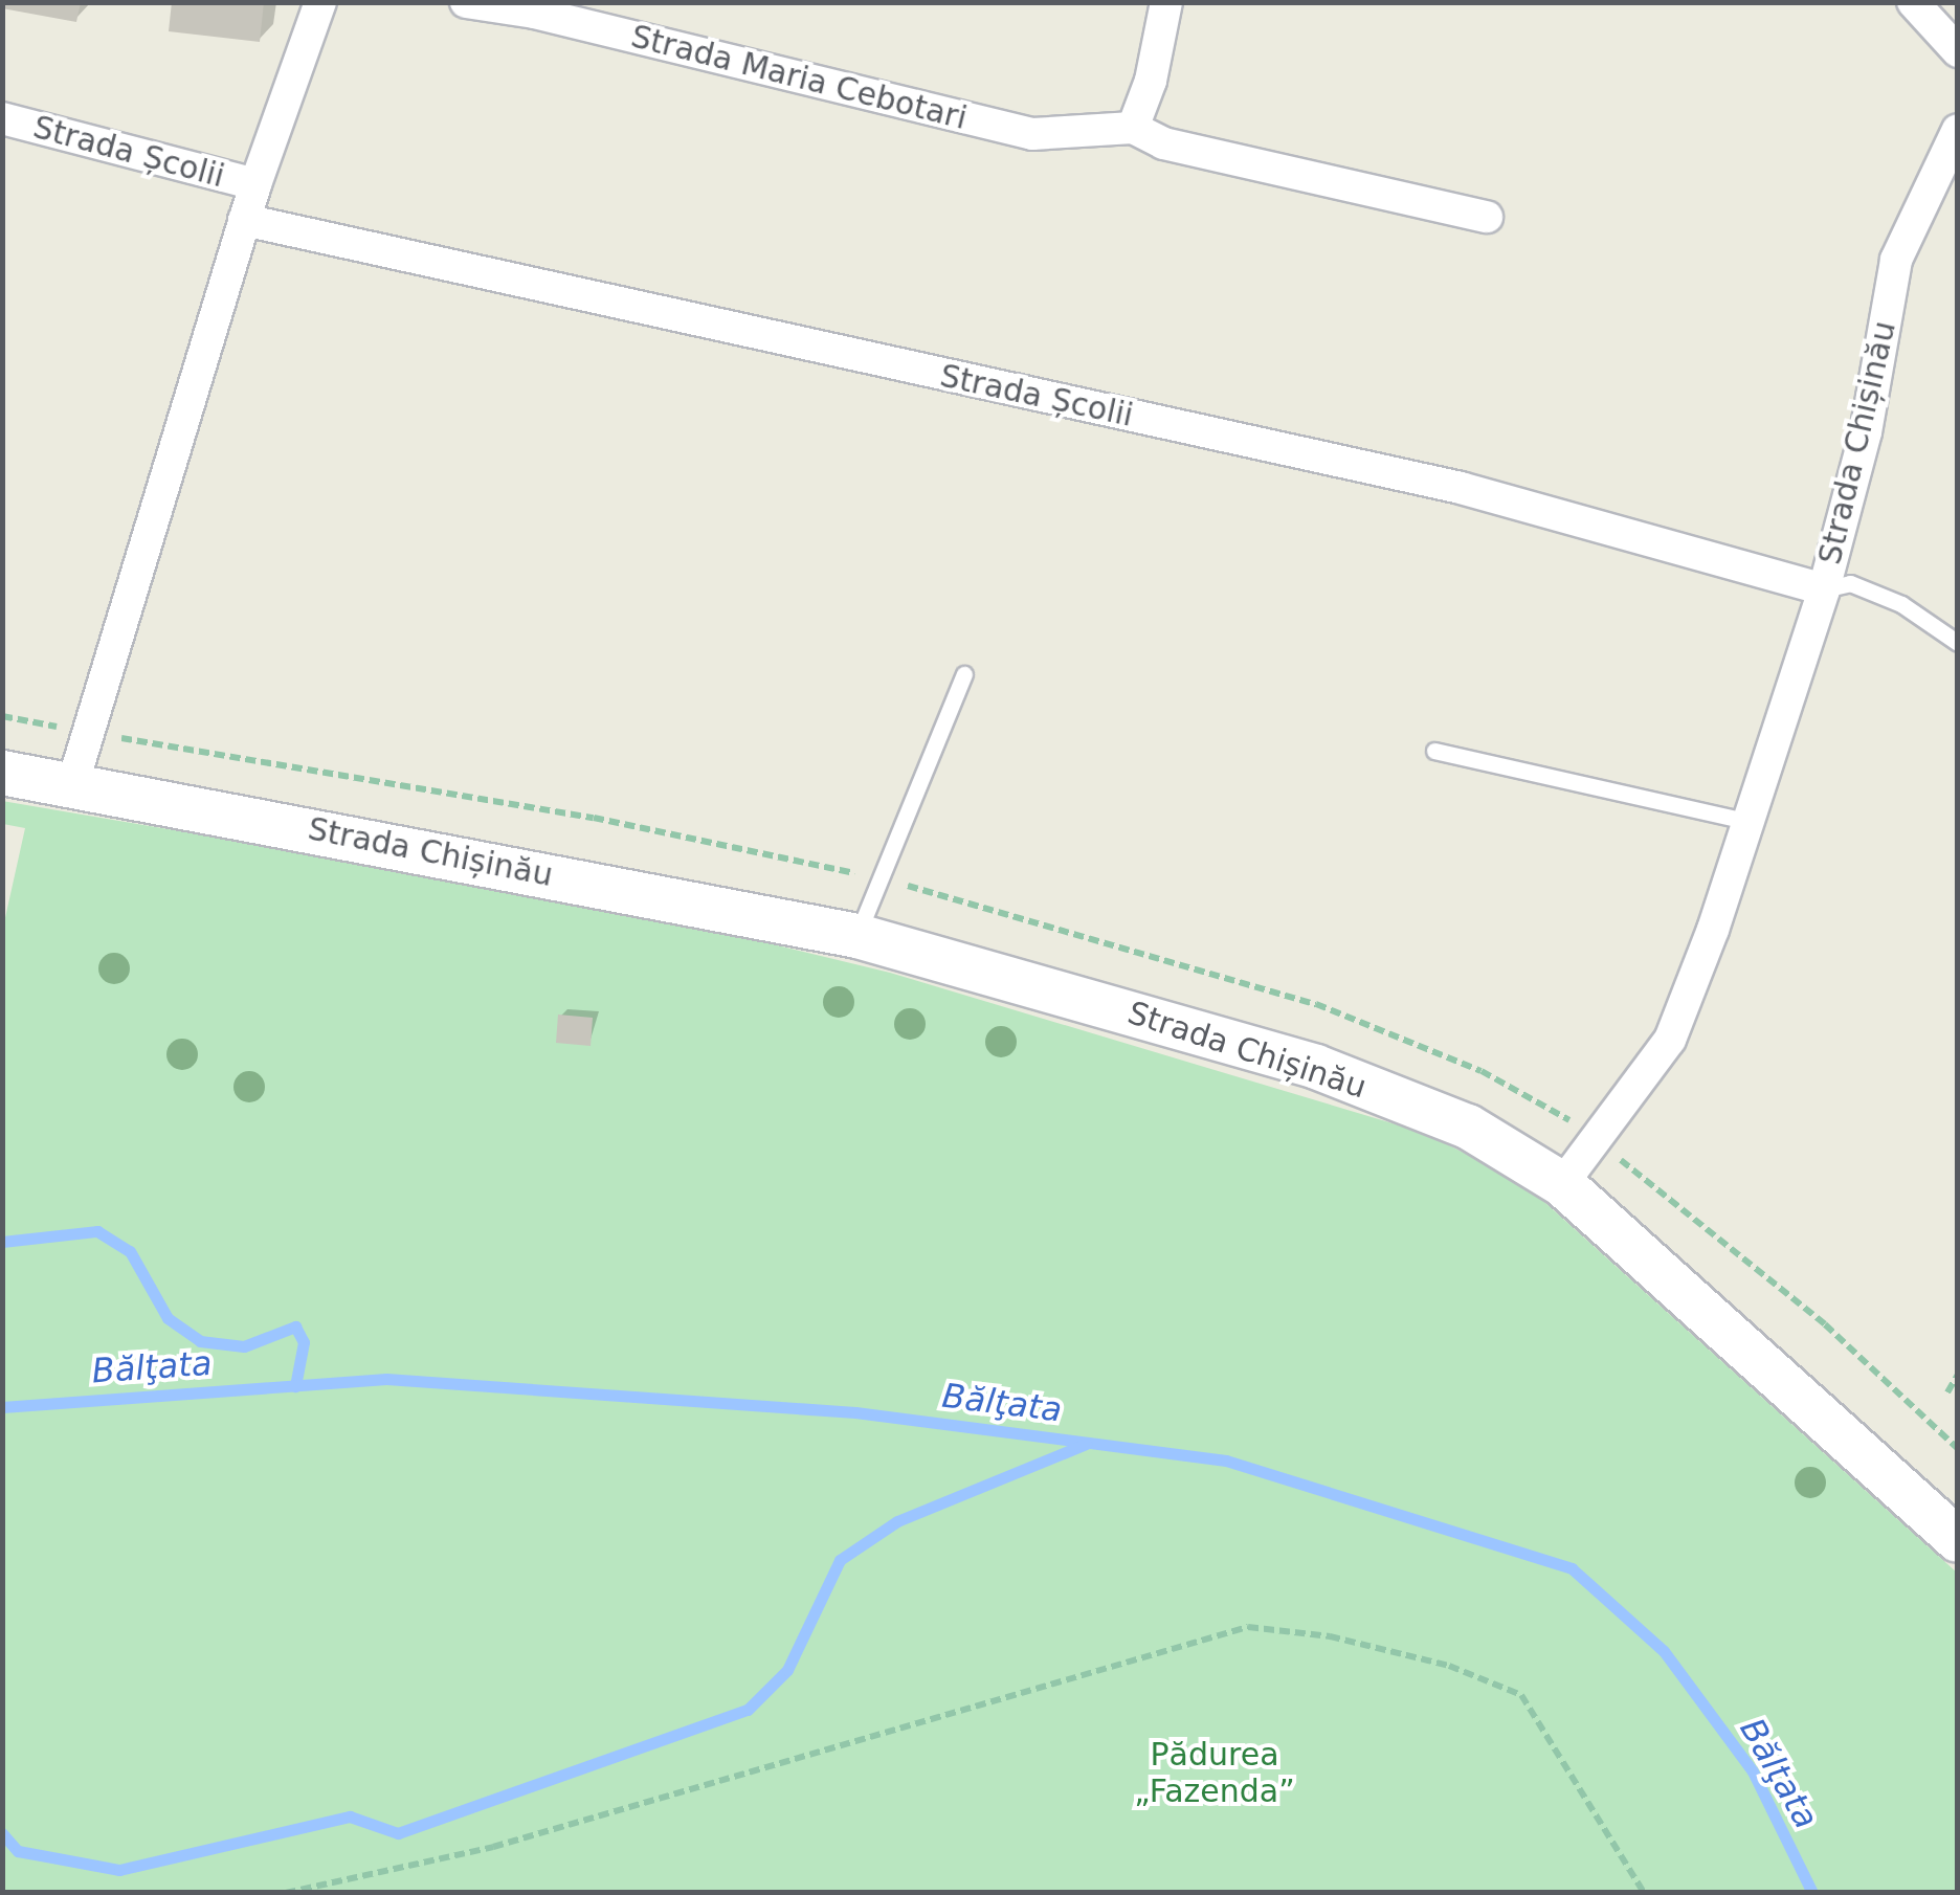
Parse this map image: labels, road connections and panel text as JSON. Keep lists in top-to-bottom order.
{
  "streets": {
    "street": ["Strada Maria Cebotari", "Strada Școlii", "Strada Chișinău"]
  },
  "crossings": [
    ["Strada Școlii", "Strada Chișinău"]
  ],
  "water": ["Bălţata"],
  "parks": ["Pădurea „Fazenda”"]
}
